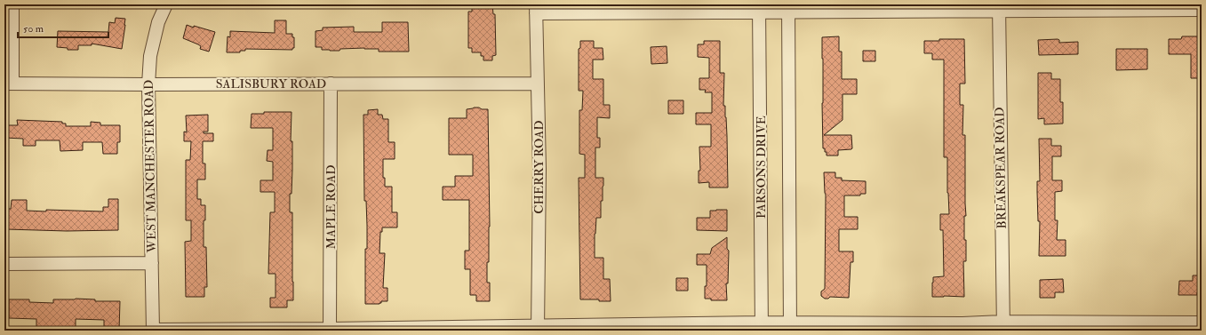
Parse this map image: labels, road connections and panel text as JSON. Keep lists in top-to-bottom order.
{
  "streets": {
    "street": [
      "SALISBURY ROAD",
      "WEST MANCHESTER ROAD",
      "CHERRY ROAD",
      "PARSONS DRIVE",
      "BREAKSPEAR ROAD",
      "MAPLE ROAD"
    ]
  },
  "crossings": [
    ["SALISBURY ROAD", "WEST MANCHESTER ROAD"],
    ["SALISBURY ROAD", "CHERRY ROAD"],
    ["SALISBURY ROAD", "MAPLE ROAD"]
  ],
  "scale_bar": "50 m"
}
